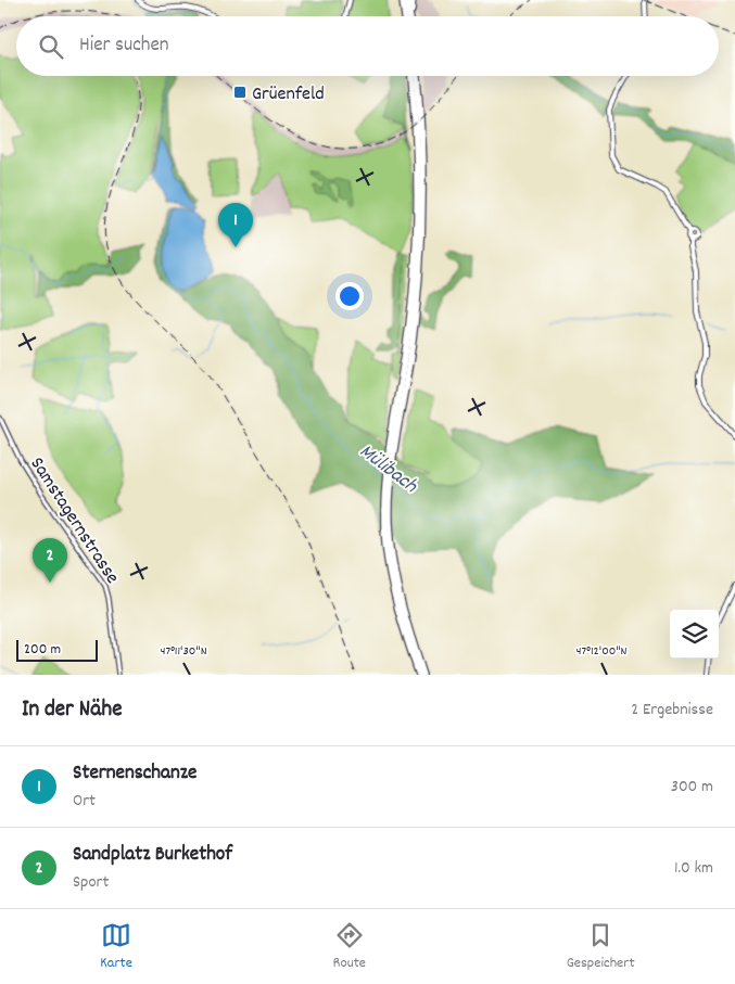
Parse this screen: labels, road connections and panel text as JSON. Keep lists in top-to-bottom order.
{
  "streets": {
    "street": ["Samstagernstrasse"]
  },
  "water": ["Mülibach"],
  "places": {
    "transit": ["Grüenfeld"]
  },
  "scale_bar": "200 m",
  "page": {
    "search": "Hier suchen",
    "pins": ["1", "2"],
    "scale": "200 m",
    "heading": ["In der Nähe", "2 Ergebnisse"],
    "list": [
      {
        "mark": "1",
        "name": "Sternenschanze",
        "note": "Ort",
        "value": "300 m"
      },
      {
        "mark": "2",
        "name": "Sandplatz Burkethof",
        "note": "Sport",
        "value": "1.0 km"
      }
    ],
    "nav": ["Karte", "Route", "Gespeichert"]
  },
  "coordinates": ["47°11'30\"N", "47°12'00\"N"]
}
